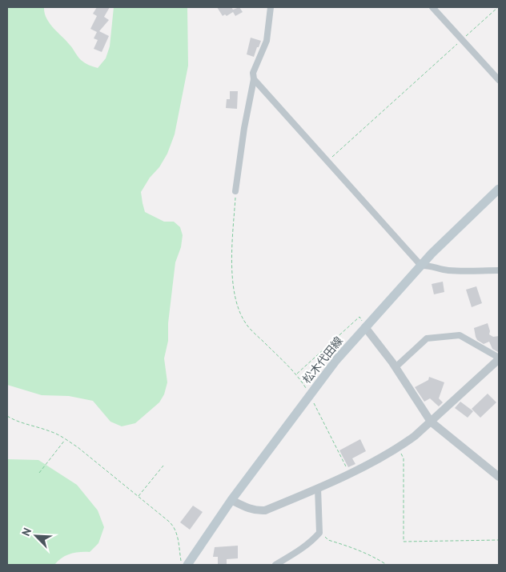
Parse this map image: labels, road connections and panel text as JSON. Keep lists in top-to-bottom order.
{
  "streets": {
    "main road": ["松木代田線"]
  },
  "north": "top left"
}
